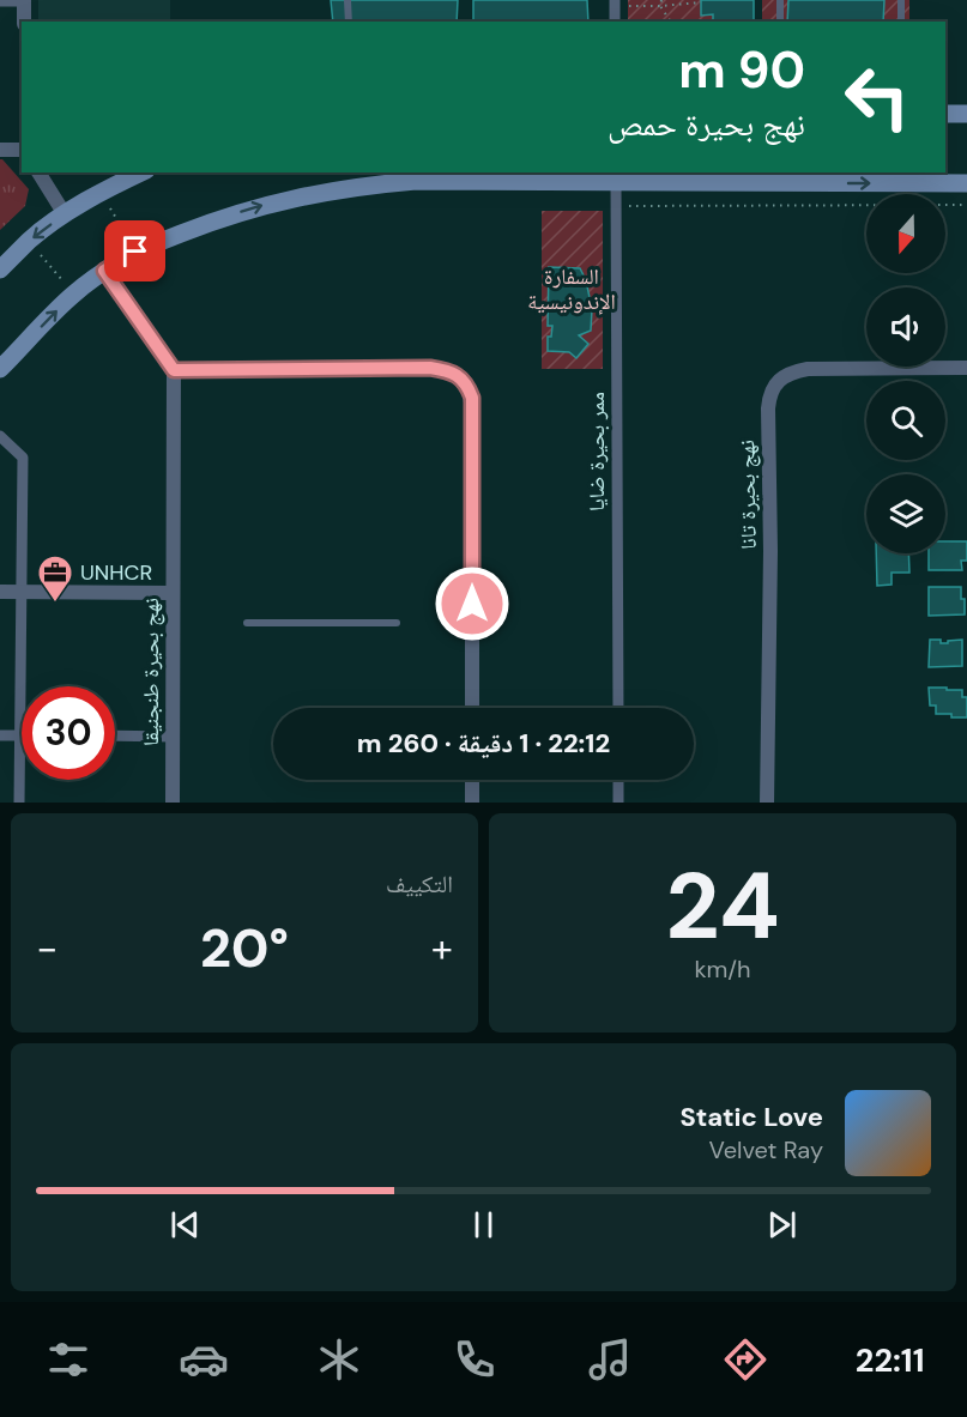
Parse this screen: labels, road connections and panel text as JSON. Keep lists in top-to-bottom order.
{
  "streets": {
    "street": ["ممر بحيرة ضايا", "نهج بحيرة تانا", "نهج بحيرة طنجنيقا"]
  },
  "parks": ["السفارة الإندونيسية"],
  "places": {
    "office": ["UNHCR"]
  },
  "north": "bottom",
  "page": {
    "turn": ["90 m", "نهج بحيرة حمص"],
    "limit": "30",
    "trip": "22:12 · 1 دقيقة · 260 m",
    "tile": [
      ["24", "km/h"],
      "التكييف"
    ],
    "heat": ["−", "20°", "+"],
    "song": ["Static Love", "Velvet Ray"],
    "tabs": "22:11"
  }
}
